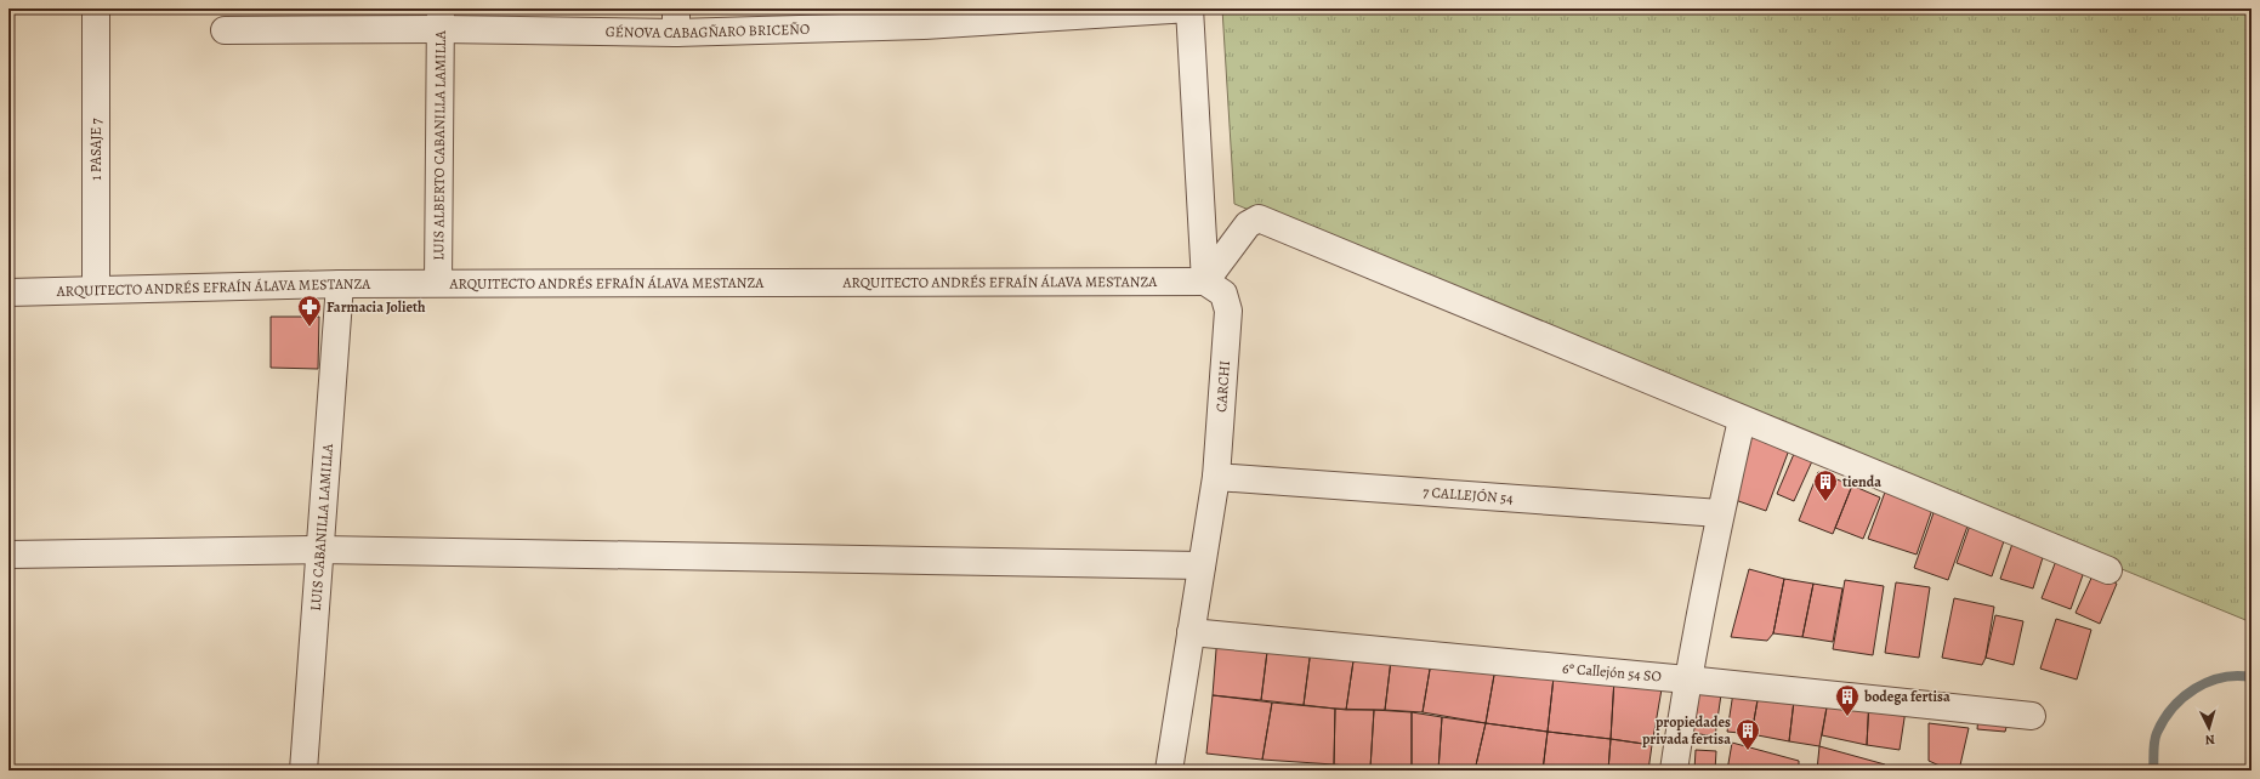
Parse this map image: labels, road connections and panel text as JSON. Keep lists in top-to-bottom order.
{
  "streets": {
    "street": [
      "GÉNOVA CABAGÑARO BRICEÑO",
      "LUIS ALBERTO CABANILLA LAMILLA",
      "1 PASAJE 7",
      "ARQUITECTO ANDRÉS EFRAÍN ÁLAVA MESTANZA",
      "CARCHI",
      "7 CALLEJÓN 54",
      "LUIS CABANILLA LAMILLA",
      "6º Callejón 54 SO"
    ]
  },
  "crossings": [
    ["GÉNOVA CABAGÑARO BRICEÑO", "LUIS ALBERTO CABANILLA LAMILLA"],
    ["LUIS ALBERTO CABANILLA LAMILLA", "ARQUITECTO ANDRÉS EFRAÍN ÁLAVA MESTANZA"],
    ["1 PASAJE 7", "ARQUITECTO ANDRÉS EFRAÍN ÁLAVA MESTANZA"],
    ["ARQUITECTO ANDRÉS EFRAÍN ÁLAVA MESTANZA", "CARCHI"],
    ["ARQUITECTO ANDRÉS EFRAÍN ÁLAVA MESTANZA", "LUIS CABANILLA LAMILLA"],
    ["CARCHI", "7 CALLEJÓN 54"],
    ["CARCHI", "6º Callejón 54 SO"]
  ],
  "places": {
    "pharmacy": ["Farmacia Jolieth"],
    "building": ["tienda", "bodega fertisa", "propiedades privada fertisa"]
  },
  "north": "bottom"
}
